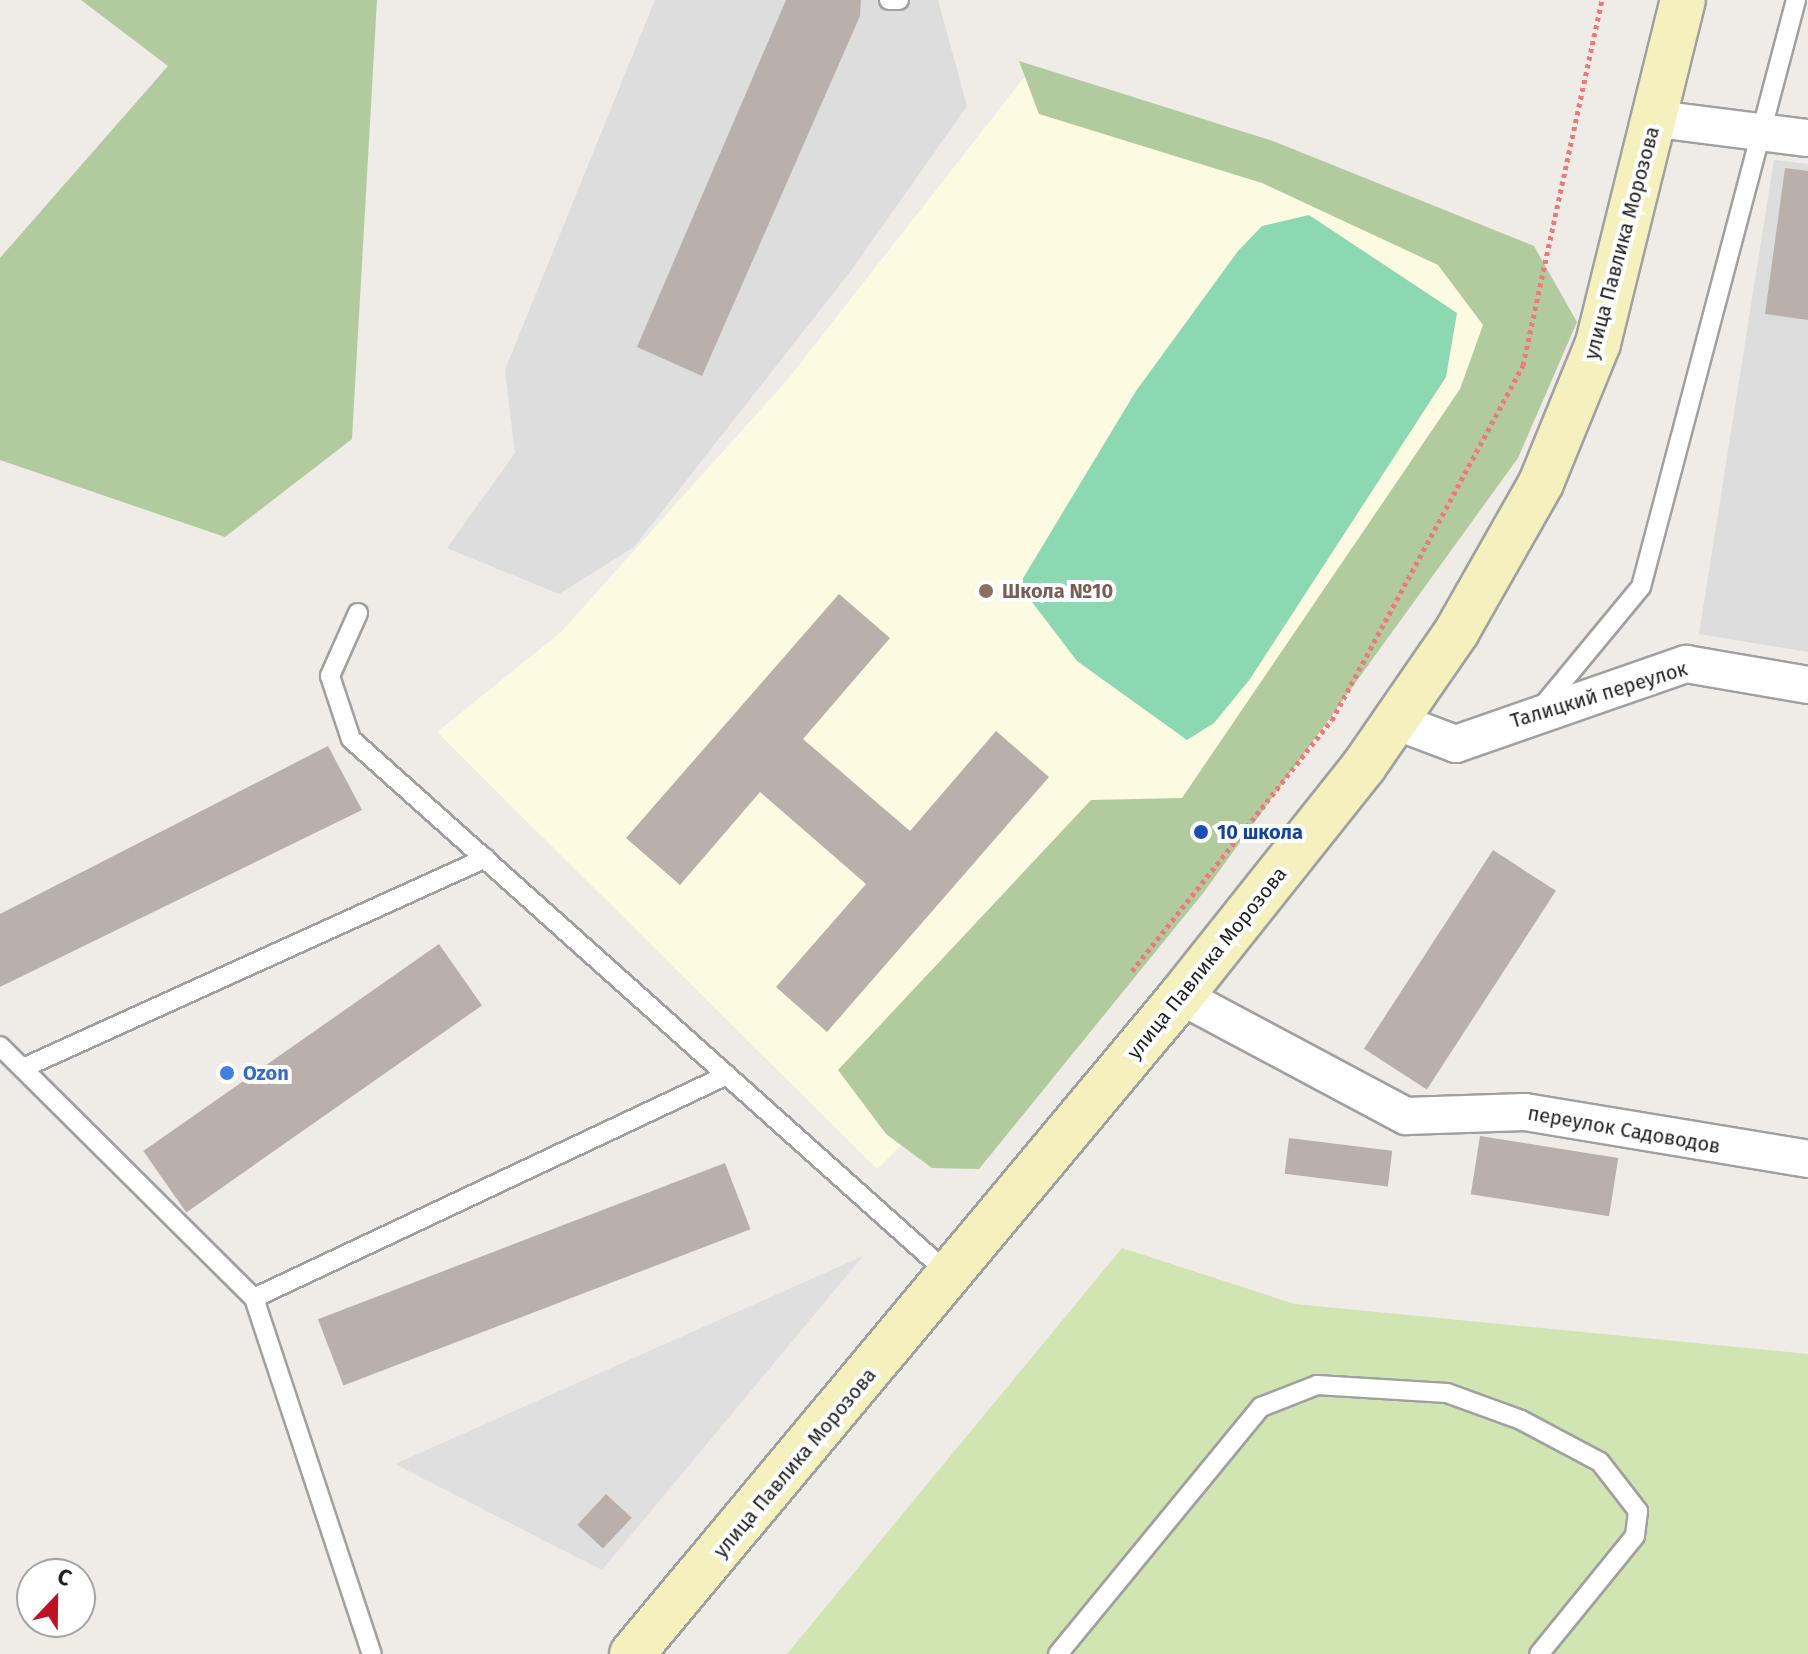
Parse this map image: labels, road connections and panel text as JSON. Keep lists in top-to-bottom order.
{
  "streets": {
    "main road": ["улица Павлика Морозова"],
    "street": ["Талицкий переулок", "переулок Садоводов"]
  },
  "crossings": [
    ["улица Павлика Морозова", "Талицкий переулок"],
    ["улица Павлика Морозова", "переулок Садоводов"]
  ],
  "places": ["Школа №10", "10 школа", "Ozon"],
  "north": "top"
}
